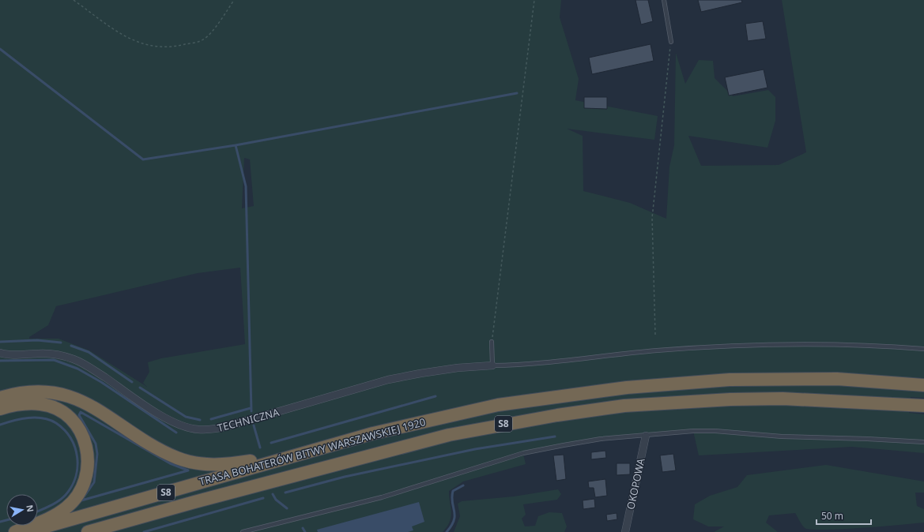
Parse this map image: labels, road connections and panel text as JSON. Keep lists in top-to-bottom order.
{
  "streets": {
    "highway": ["S8", "TRASA BOHATERÓW BITWY WARSZAWSKIEJ 1920"],
    "street": ["TECHNICZNA", "OKOPOWA"]
  },
  "scale_bar": "50 m",
  "north": "right"
}
